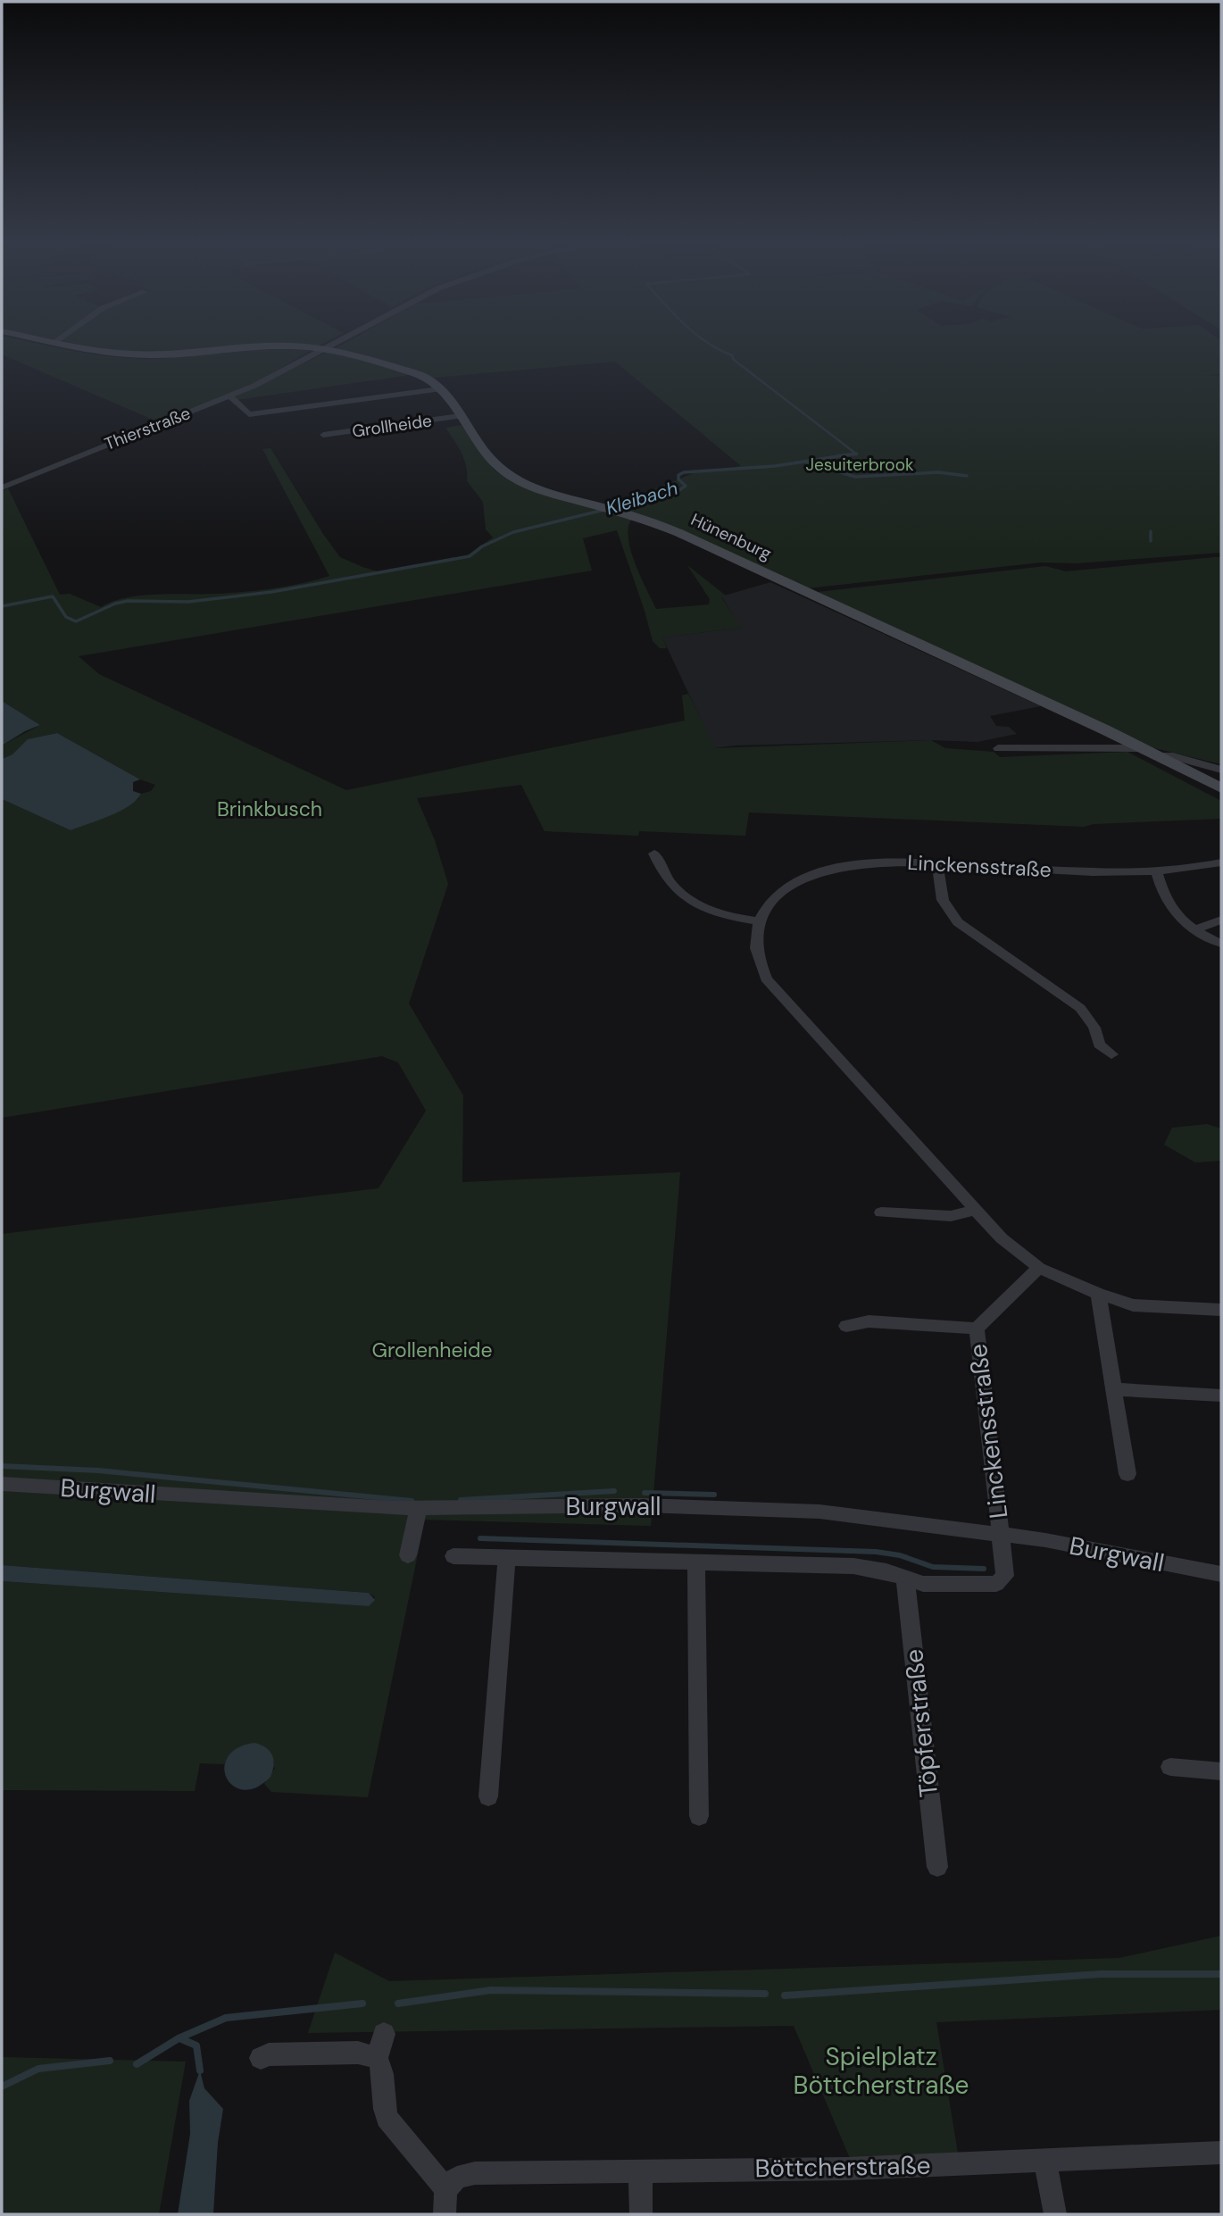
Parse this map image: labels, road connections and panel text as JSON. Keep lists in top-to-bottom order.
{
  "streets": {
    "street": [
      "Grollheide",
      "Thierstraße",
      "Hünenburg",
      "Linckensstraße",
      "Burgwall",
      "Töpferstraße",
      "Böttcherstraße"
    ]
  },
  "crossings": [
    ["Grollheide", "Hünenburg"],
    ["Thierstraße", "Hünenburg"],
    ["Linckensstraße", "Burgwall"]
  ],
  "water": ["Kleibach"],
  "parks": [
    "Jesuiterbrook",
    "Brinkbusch",
    "Grollenheide",
    "Spielplatz Böttcherstraße"
  ]
}
